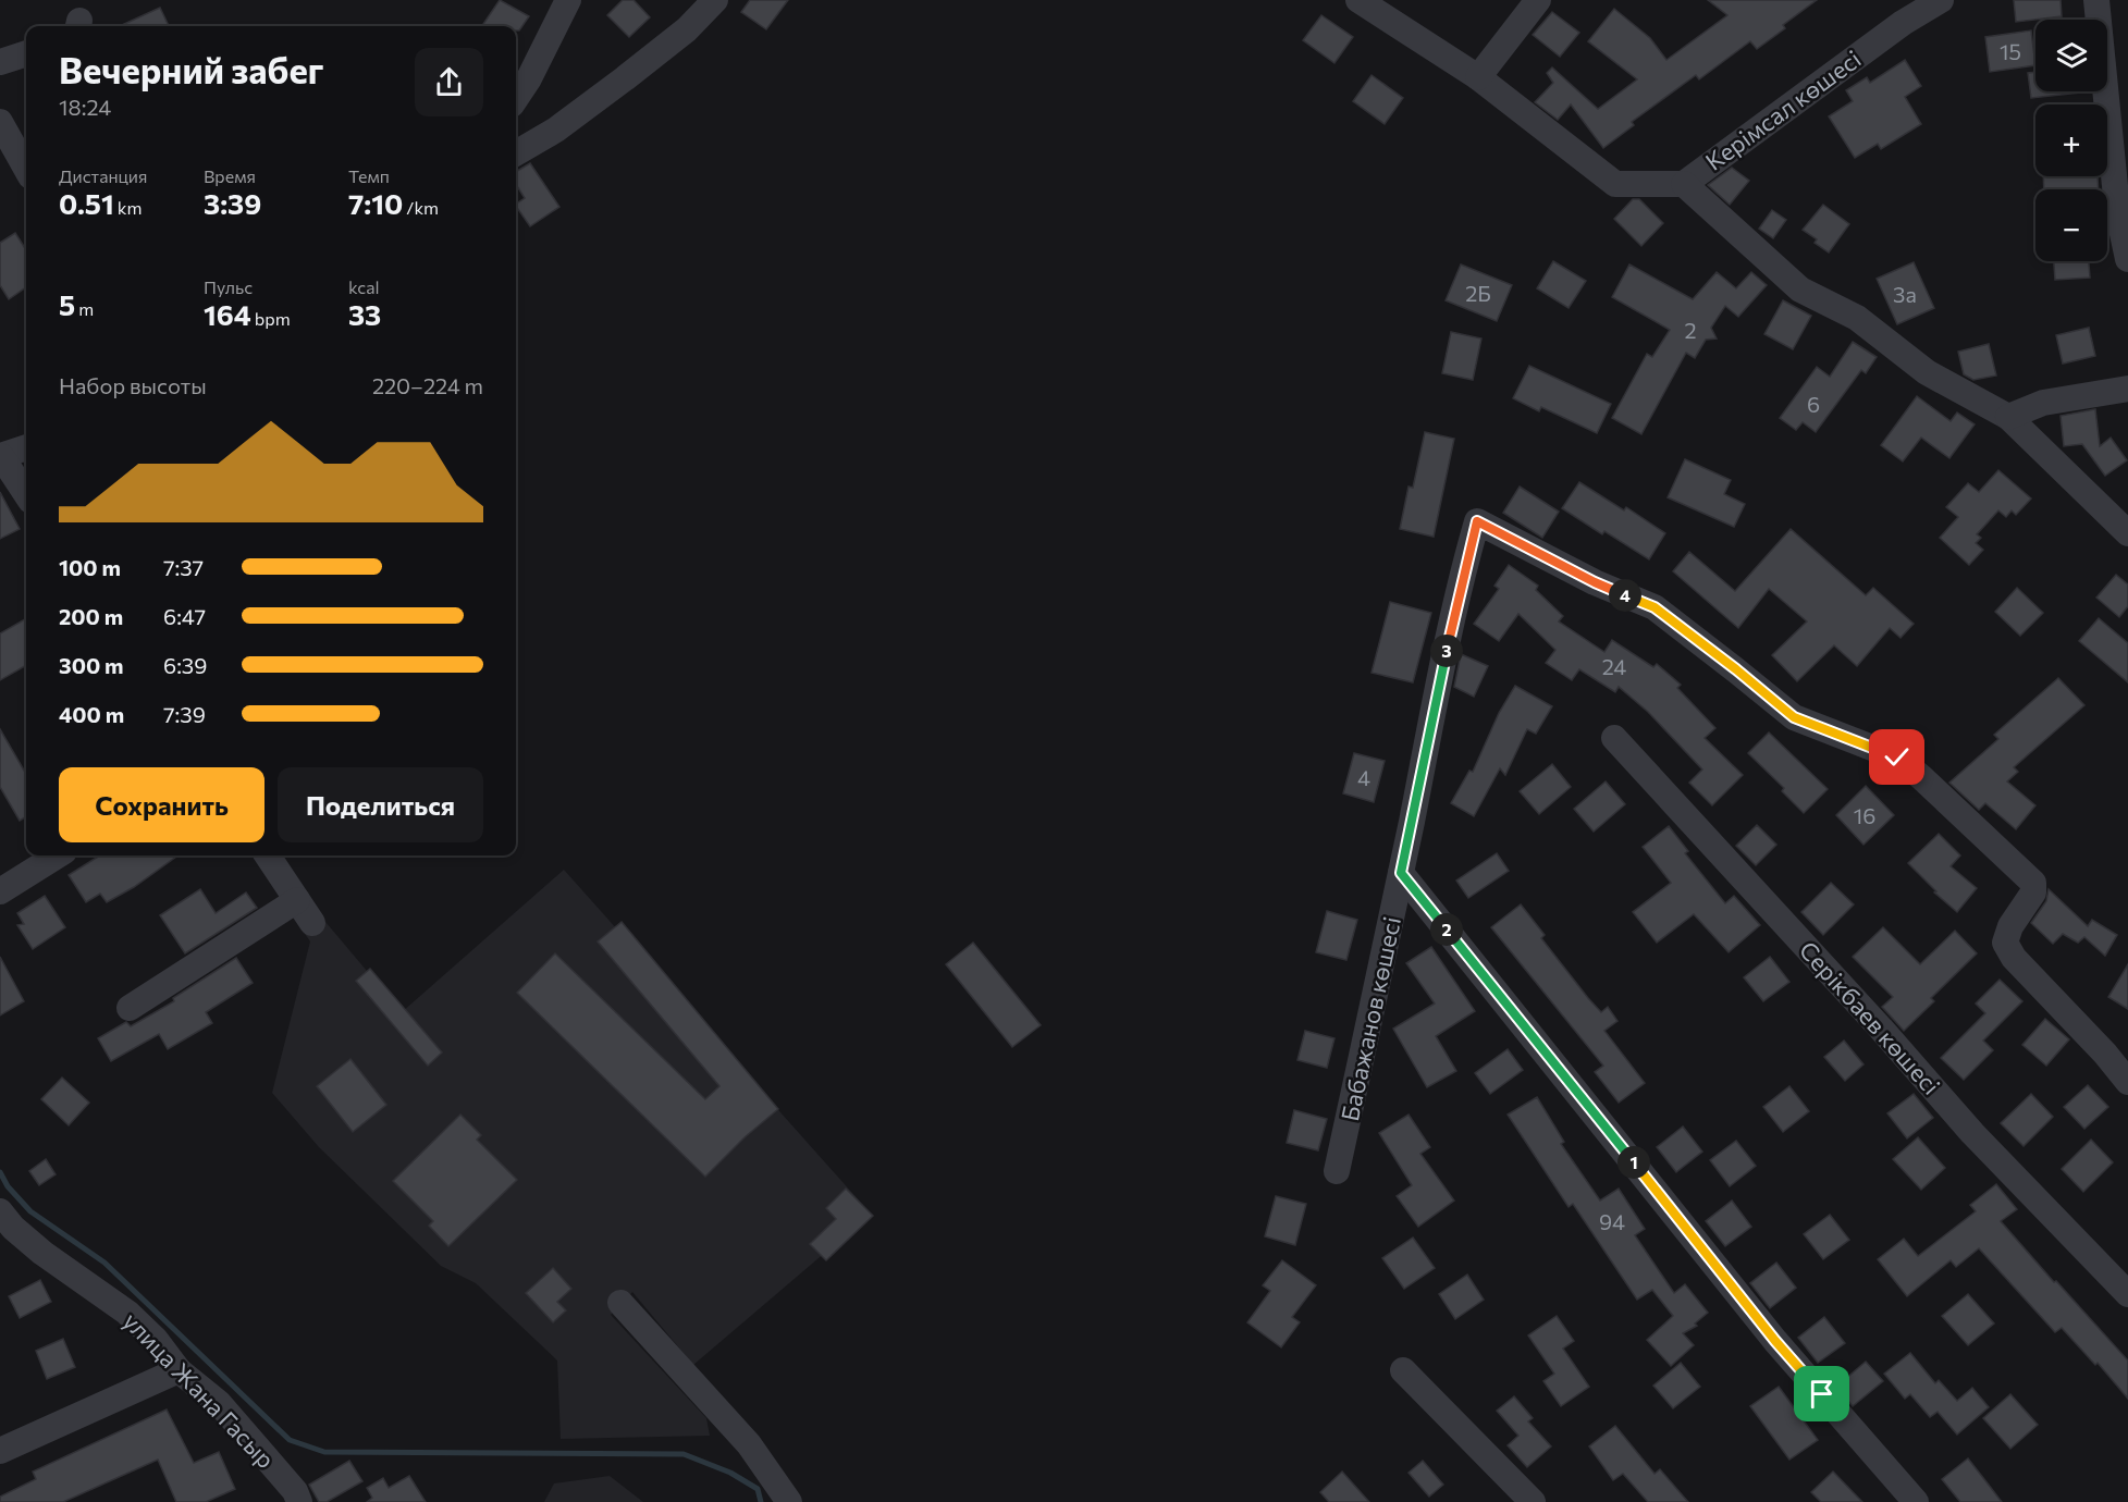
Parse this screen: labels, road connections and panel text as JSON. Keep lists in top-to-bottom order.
{
  "streets": {
    "street": [
      "Керімсал көшесі",
      "Серікбаев көшесі",
      "Бабажанов көшесі",
      "улица Жана Гасыр"
    ]
  },
  "house_numbers": [
    "15",
    "2Б",
    "3а",
    "2",
    "6",
    "24",
    "4",
    "16",
    "94"
  ],
  "page": {
    "map_buttons": ["+", "−"],
    "heading": ["Вечерний забег", "18:24"],
    "stats": [
      ["Дистанция", "0.51 km"],
      ["Время", "3:39"],
      ["Темп", "7:10 /km"],
      ["5 m"],
      ["Пульс", "164 bpm"],
      ["kcal", "33"]
    ],
    "chart": ["Набор высоты", "220–224 m"],
    "list": [
      {
        "name": "100 m",
        "note": "7:37"
      },
      {
        "name": "200 m",
        "note": "6:47"
      },
      {
        "name": "300 m",
        "note": "6:39"
      },
      {
        "name": "400 m",
        "note": "7:39"
      }
    ],
    "pins": [
      "4",
      "3",
      "2",
      "1"
    ],
    "buttons": ["Сохранить", "Поделиться"]
  }
}
